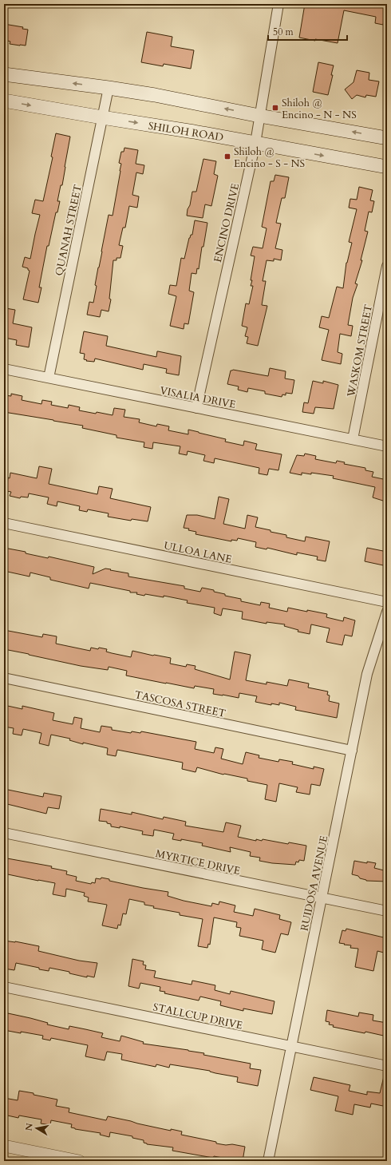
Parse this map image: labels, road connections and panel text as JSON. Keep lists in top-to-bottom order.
{
  "streets": {
    "main road": ["SHILOH ROAD"],
    "street": [
      "ENCINO DRIVE",
      "QUANAH STREET",
      "WASKOM STREET",
      "VISALIA DRIVE",
      "ULLOA LANE",
      "TASCOSA STREET",
      "MYRTICE DRIVE",
      "RUIDOSA AVENUE",
      "STALLCUP DRIVE"
    ]
  },
  "crossings": [
    ["SHILOH ROAD", "ENCINO DRIVE"],
    ["SHILOH ROAD", "QUANAH STREET"],
    ["ENCINO DRIVE", "VISALIA DRIVE"],
    ["QUANAH STREET", "VISALIA DRIVE"],
    ["WASKOM STREET", "VISALIA DRIVE"],
    ["TASCOSA STREET", "RUIDOSA AVENUE"],
    ["MYRTICE DRIVE", "RUIDOSA AVENUE"],
    ["RUIDOSA AVENUE", "STALLCUP DRIVE"]
  ],
  "places": {
    "transit": ["Shiloh @ Encino - N - NS", "Shiloh @ Encino - S - NS"]
  },
  "scale_bar": "50 m",
  "north": "left"
}
